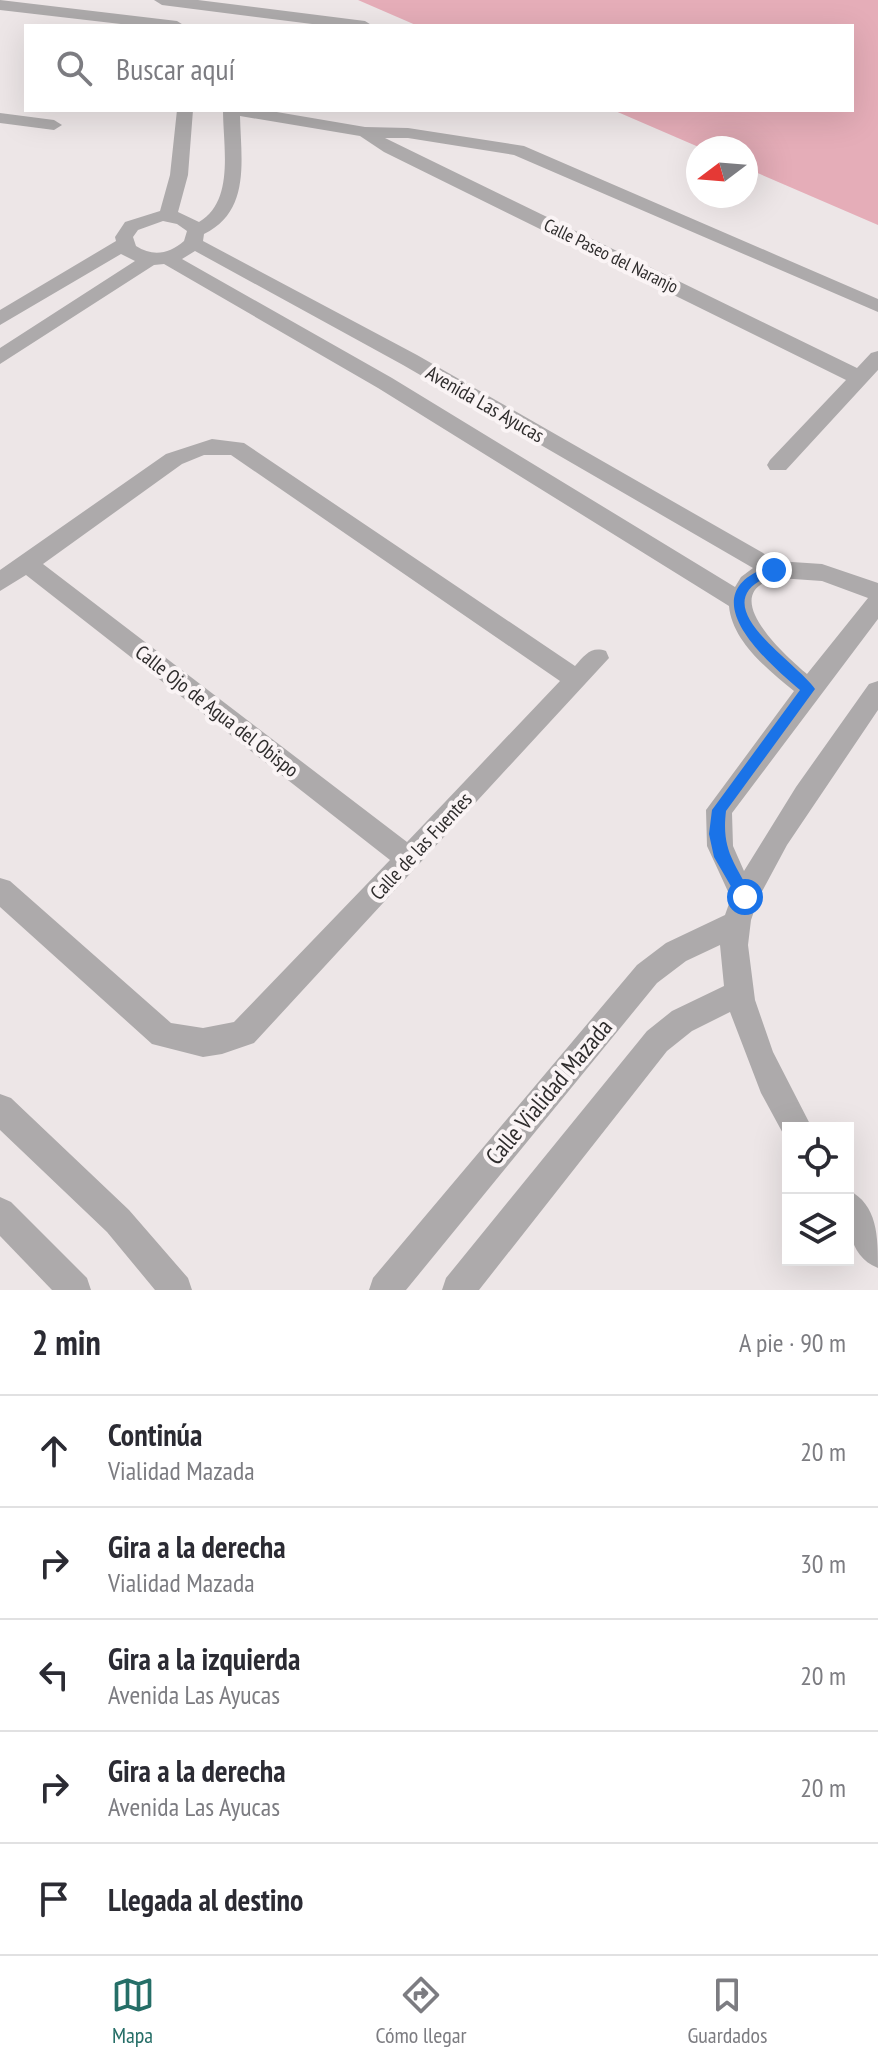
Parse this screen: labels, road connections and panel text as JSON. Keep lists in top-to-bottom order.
{
  "streets": {
    "street": [
      "Calle Paseo del Naranjo",
      "Avenida Las Ayucas",
      "Calle Ojo de Agua del Obispo",
      "Calle de las Fuentes",
      "Calle Vialidad Mazada"
    ]
  },
  "crossings": [
    ["Calle Ojo de Agua del Obispo", "Calle de las Fuentes"]
  ],
  "north": "left",
  "page": {
    "search": "Buscar aquí",
    "heading": ["2 min", "A pie · 90 m"],
    "list": [
      ["Continúa", "Vialidad Mazada", "20 m"],
      ["Gira a la derecha", "Vialidad Mazada", "30 m"],
      ["Gira a la izquierda", "Avenida Las Ayucas", "20 m"],
      ["Gira a la derecha", "Avenida Las Ayucas", "20 m"],
      "Llegada al destino"
    ],
    "nav": ["Mapa", "Cómo llegar", "Guardados"]
  }
}
